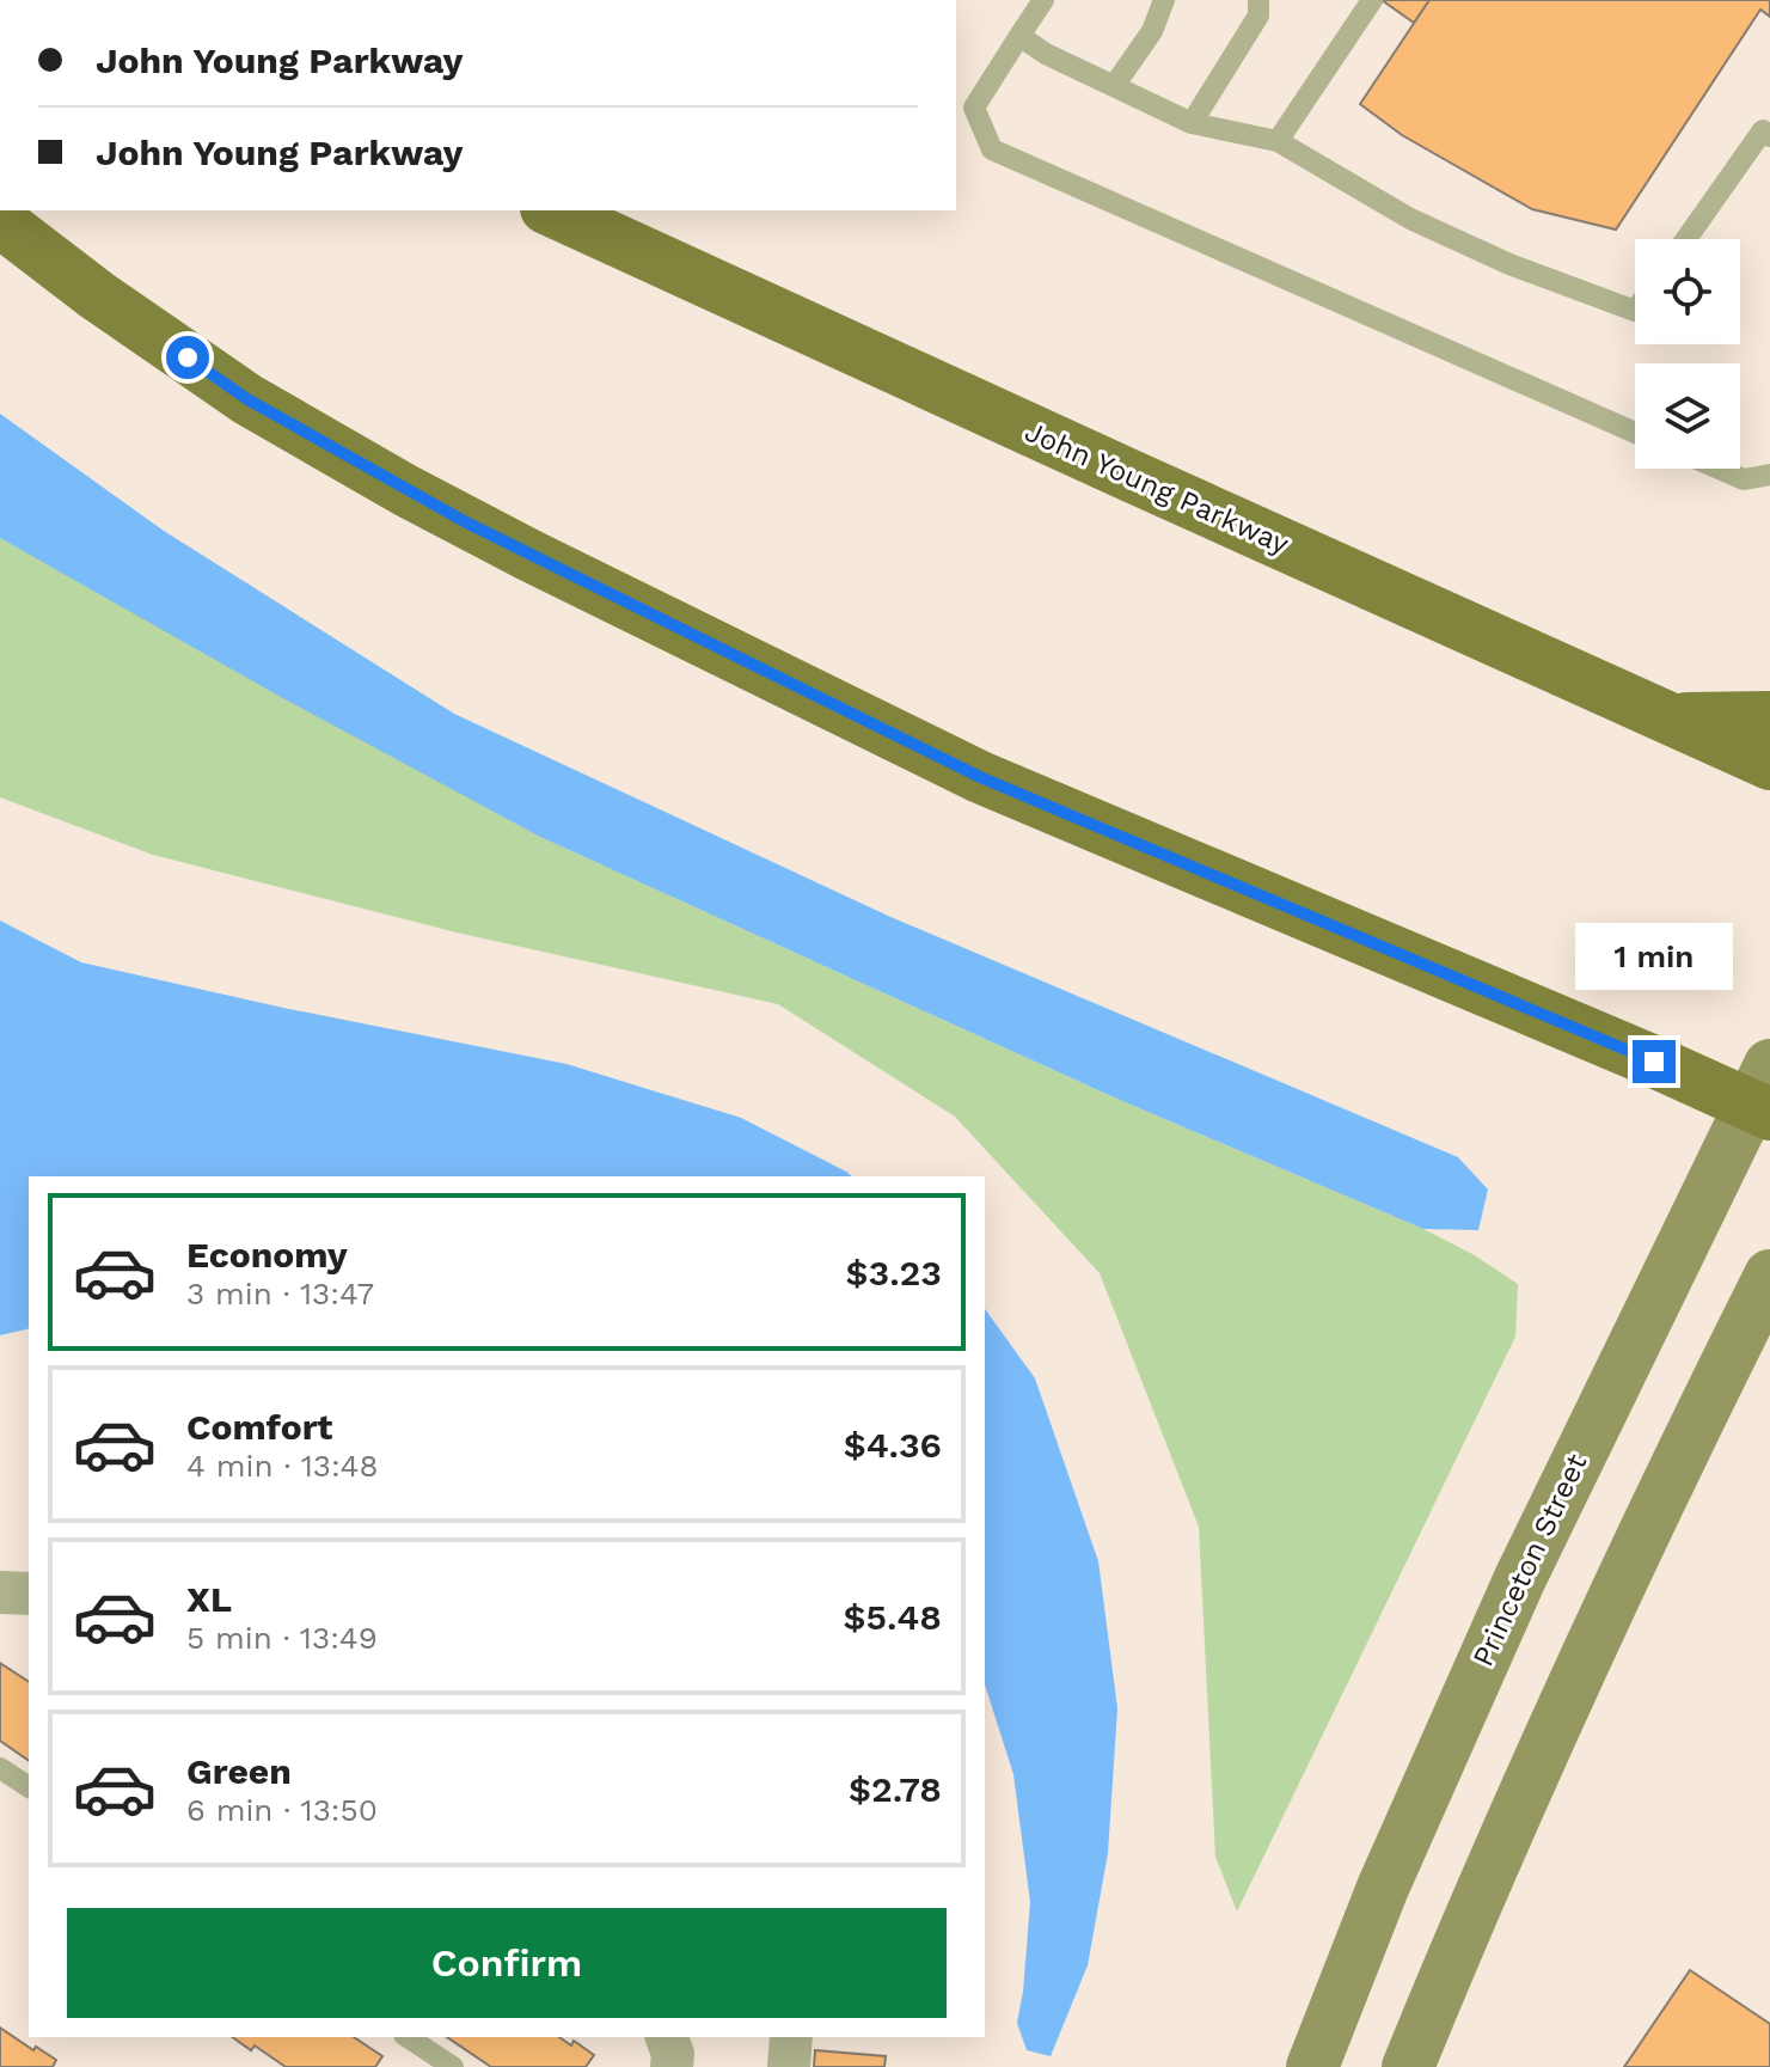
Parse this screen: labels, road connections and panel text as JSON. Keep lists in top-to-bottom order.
{
  "streets": {
    "main road": ["John Young Parkway", "Princeton Street"]
  },
  "page": {
    "banner": ["John Young Parkway", "John Young Parkway"],
    "bubble": "1 min",
    "list": [
      {
        "name": "Economy",
        "note": "3 min · 13:47",
        "value": "$3.23"
      },
      {
        "name": "Comfort",
        "note": "4 min · 13:48",
        "value": "$4.36"
      },
      {
        "name": "XL",
        "note": "5 min · 13:49",
        "value": "$5.48"
      },
      {
        "name": "Green",
        "note": "6 min · 13:50",
        "value": "$2.78"
      }
    ],
    "buttons": "Confirm"
  }
}
